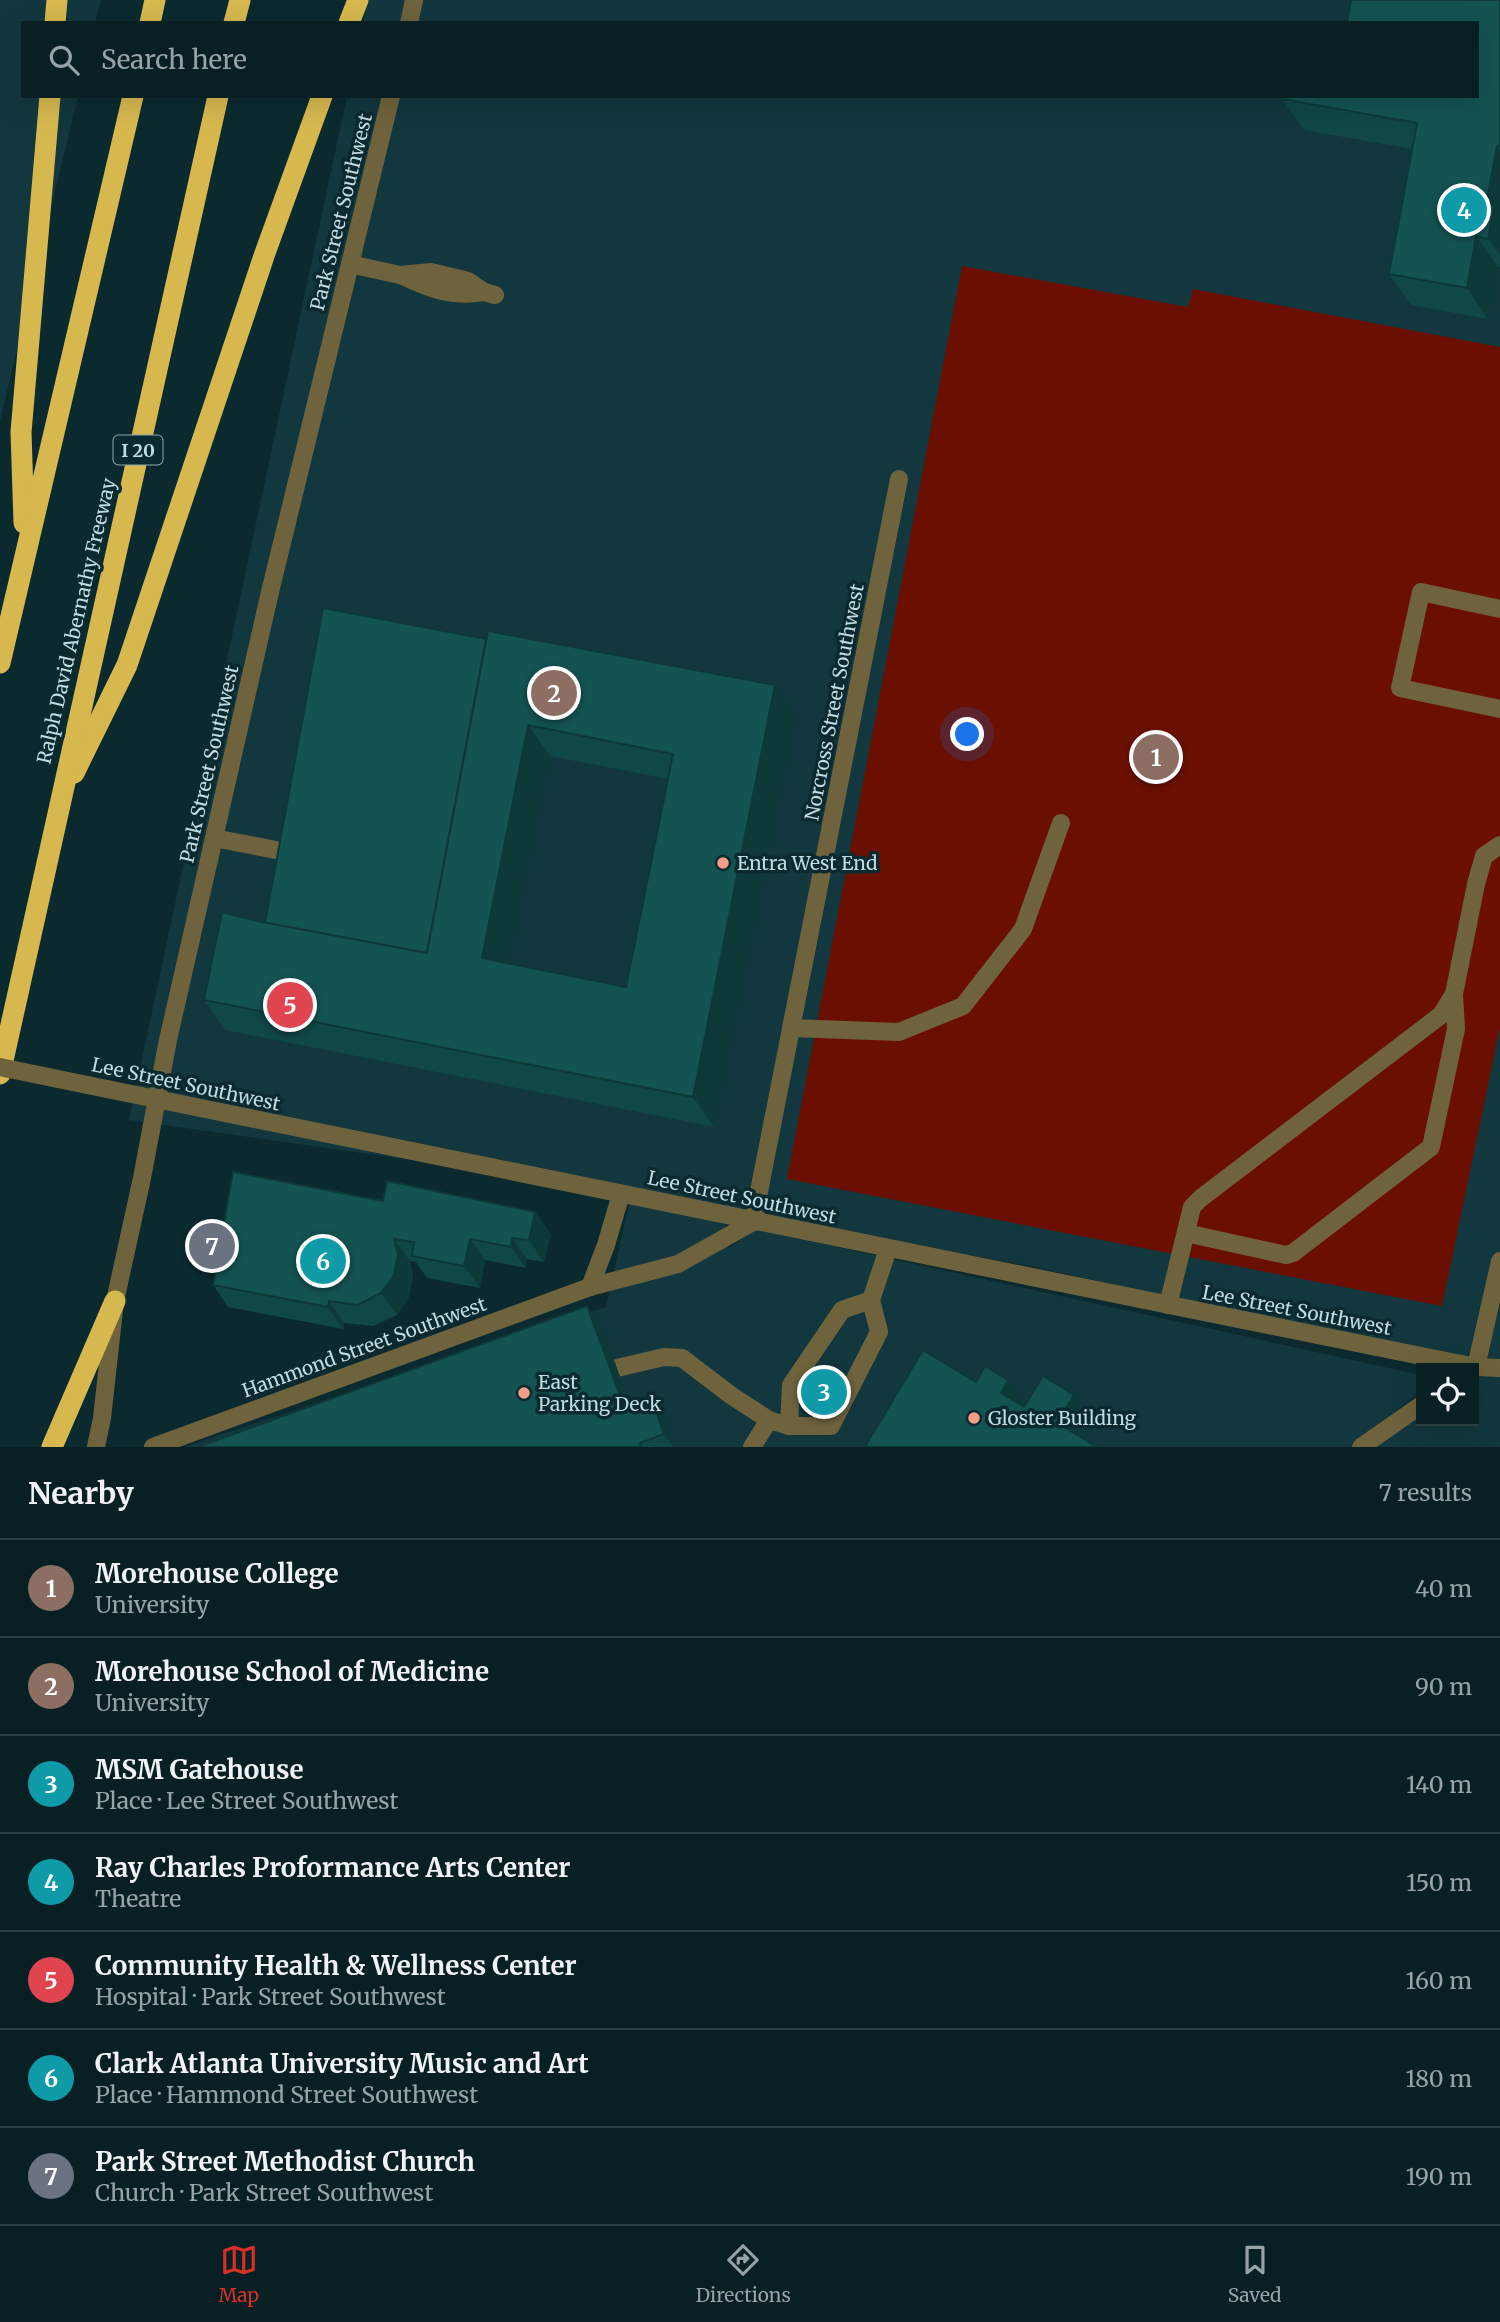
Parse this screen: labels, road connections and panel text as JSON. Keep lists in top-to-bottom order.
{
  "streets": {
    "highway": ["I 20", "Ralph David Abernathy Freeway"],
    "street": [
      "Park Street Southwest",
      "Norcross Street Southwest",
      "Lee Street Southwest",
      "Hammond Street Southwest"
    ]
  },
  "crossings": [
    ["Park Street Southwest", "Lee Street Southwest"],
    ["Norcross Street Southwest", "Lee Street Southwest"],
    ["Norcross Street Southwest", "Hammond Street Southwest"],
    ["Lee Street Southwest", "Hammond Street Southwest"]
  ],
  "places": ["Entra West End", "East Parking Deck", "Gloster Building"],
  "page": {
    "search": "Search here",
    "pins": [
      "4",
      "2",
      "1",
      "5",
      "7",
      "6",
      "3"
    ],
    "heading": ["Nearby", "7 results"],
    "list": [
      {
        "mark": "1",
        "name": "Morehouse College",
        "note": "University",
        "value": "40 m"
      },
      {
        "mark": "2",
        "name": "Morehouse School of Medicine",
        "note": "University",
        "value": "90 m"
      },
      {
        "mark": "3",
        "name": "MSM Gatehouse",
        "note": "Place · Lee Street Southwest",
        "value": "140 m"
      },
      {
        "mark": "4",
        "name": "Ray Charles Proformance Arts Center",
        "note": "Theatre",
        "value": "150 m"
      },
      {
        "mark": "5",
        "name": "Community Health & Wellness Center",
        "note": "Hospital · Park Street Southwest",
        "value": "160 m"
      },
      {
        "mark": "6",
        "name": "Clark Atlanta University Music and Art",
        "note": "Place · Hammond Street Southwest",
        "value": "180 m"
      },
      {
        "mark": "7",
        "name": "Park Street Methodist Church",
        "note": "Church · Park Street Southwest",
        "value": "190 m"
      }
    ],
    "nav": ["Map", "Directions", "Saved"]
  }
}
